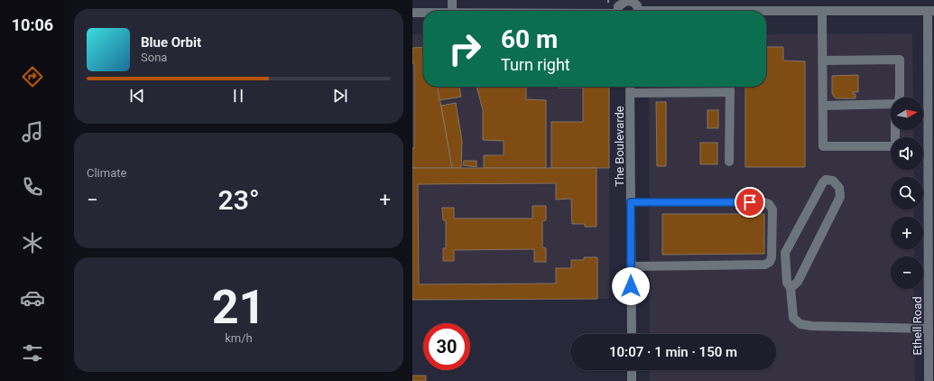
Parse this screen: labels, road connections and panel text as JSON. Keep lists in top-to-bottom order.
{
  "streets": {
    "street": ["The Boulevarde", "Ethell Road"]
  },
  "north": "right",
  "page": {
    "tabs": "10:06",
    "turn": ["60 m", "Turn right"],
    "song": ["Blue Orbit", "Sona"],
    "map_buttons": ["+", "−"],
    "tile": [
      "Climate",
      ["21", "km/h"]
    ],
    "heat": ["−", "23°", "+"],
    "limit": "30",
    "trip": "10:07 · 1 min · 150 m"
  }
}
